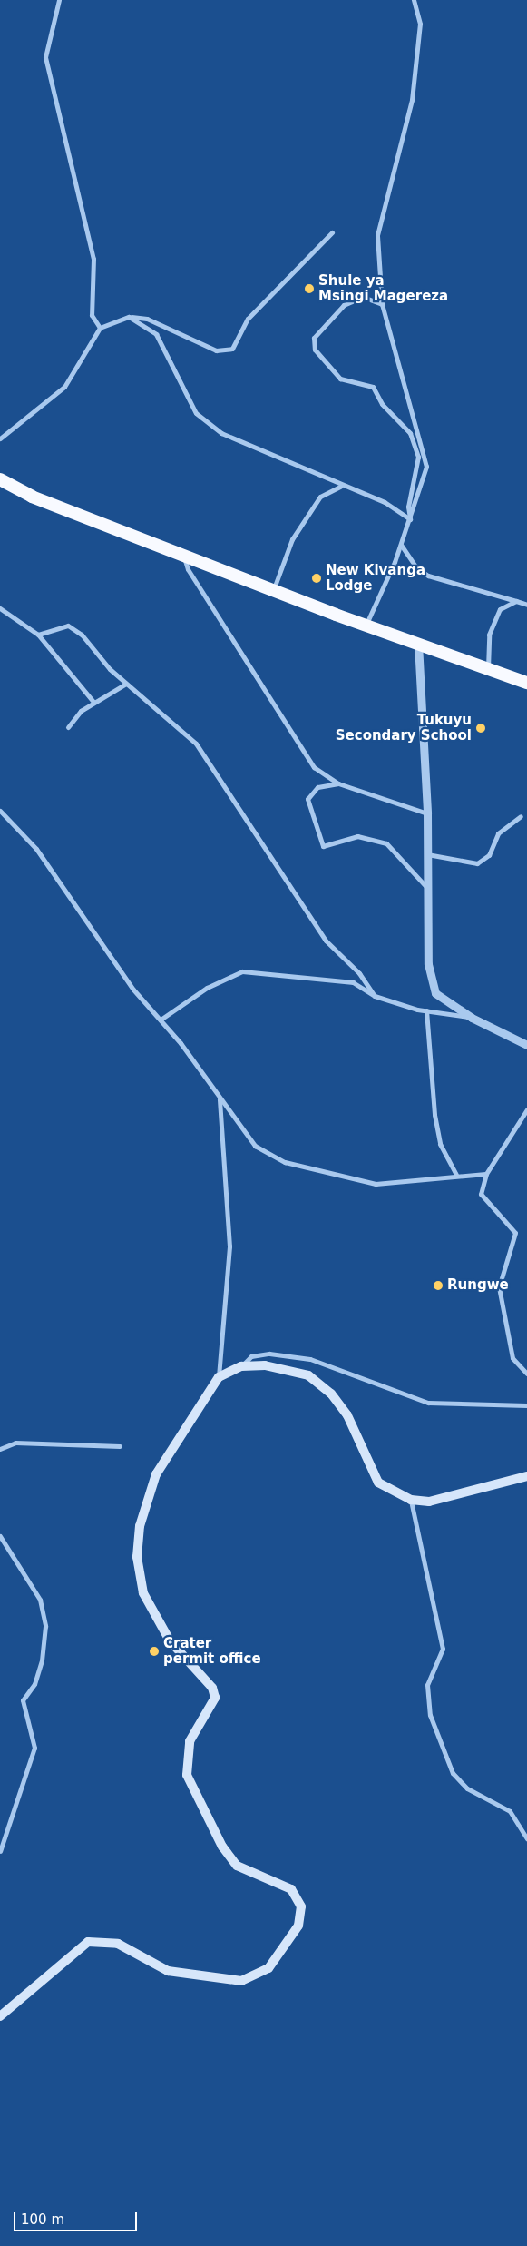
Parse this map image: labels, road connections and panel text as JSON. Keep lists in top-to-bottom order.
{
  "places": [
    "Shule ya Msingi Magereza",
    "New Kivanga Lodge",
    "Tukuyu Secondary School",
    "Rungwe",
    "Crater permit office"
  ],
  "scale_bar": "100 m"
}
